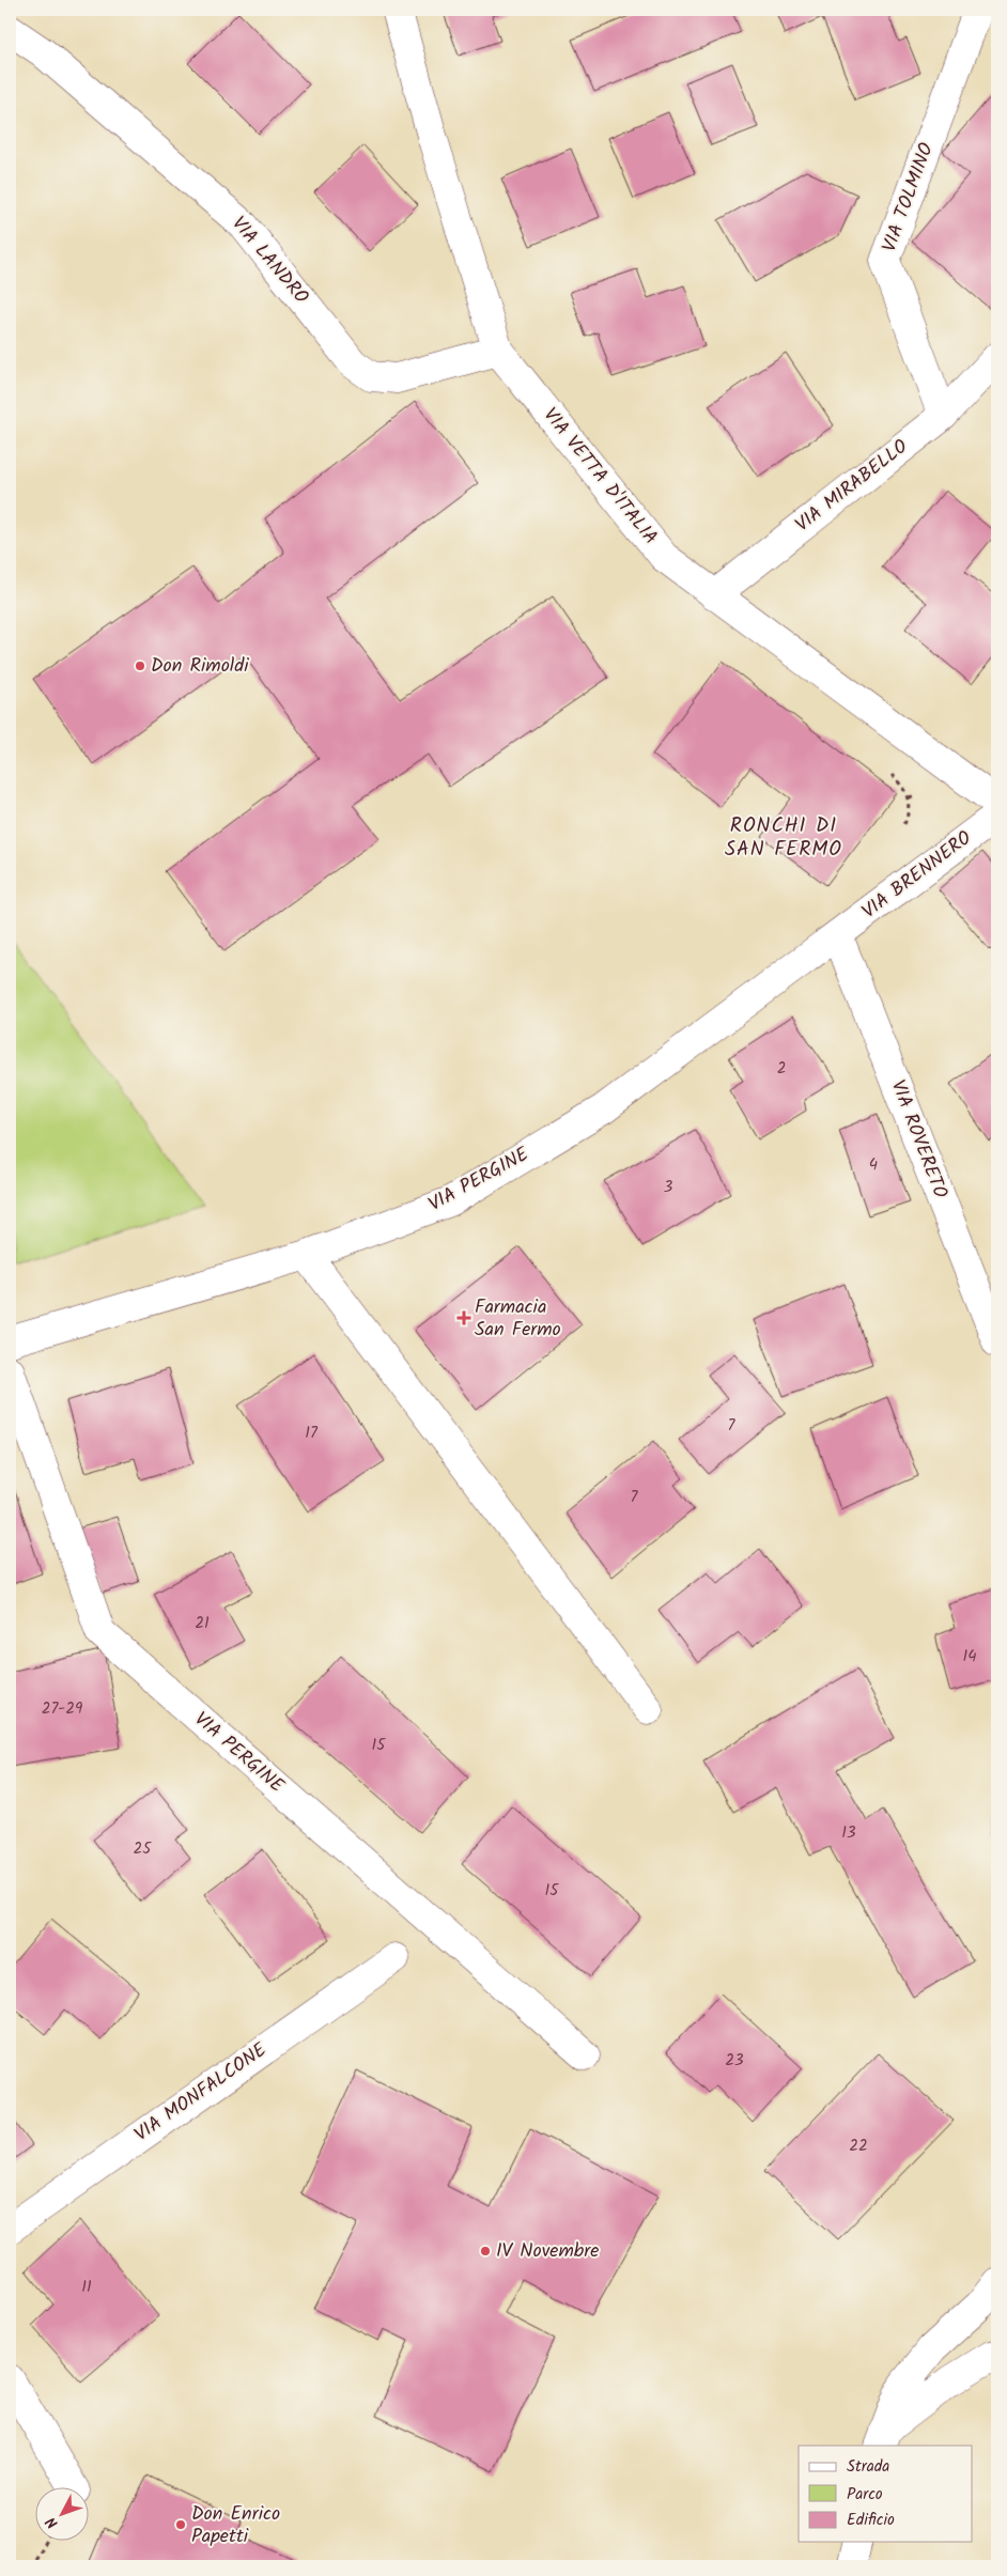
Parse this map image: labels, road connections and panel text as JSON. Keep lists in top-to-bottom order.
{
  "streets": {
    "street": [
      "VIA TOLMINO",
      "VIA LANDRO",
      "VIA VETTA D'ITALIA",
      "VIA MIRABELLO",
      "VIA BRENNERO",
      "VIA ROVERETO",
      "VIA PERGINE",
      "VIA MONFALCONE"
    ]
  },
  "crossings": [
    ["VIA TOLMINO", "VIA MIRABELLO"],
    ["VIA LANDRO", "VIA VETTA D'ITALIA"],
    ["VIA VETTA D'ITALIA", "VIA MIRABELLO"],
    ["VIA BRENNERO", "VIA ROVERETO"],
    ["VIA BRENNERO", "VIA PERGINE"],
    ["VIA ROVERETO", "VIA PERGINE"]
  ],
  "districts": ["RONCHI DI SAN FERMO"],
  "places": {
    "other": ["Don Rimoldi", "IV Novembre", "Don Enrico Papetti"],
    "health": ["Farmacia San Fermo"]
  },
  "house_numbers": [
    "2",
    "4",
    "3",
    "7",
    "17",
    "7",
    "21",
    "14",
    "27-29",
    "15",
    "13",
    "25",
    "15",
    "23",
    "22",
    "11"
  ],
  "legend": ["Strada", "Parco", "Edificio"],
  "north": "bottom left"
}
